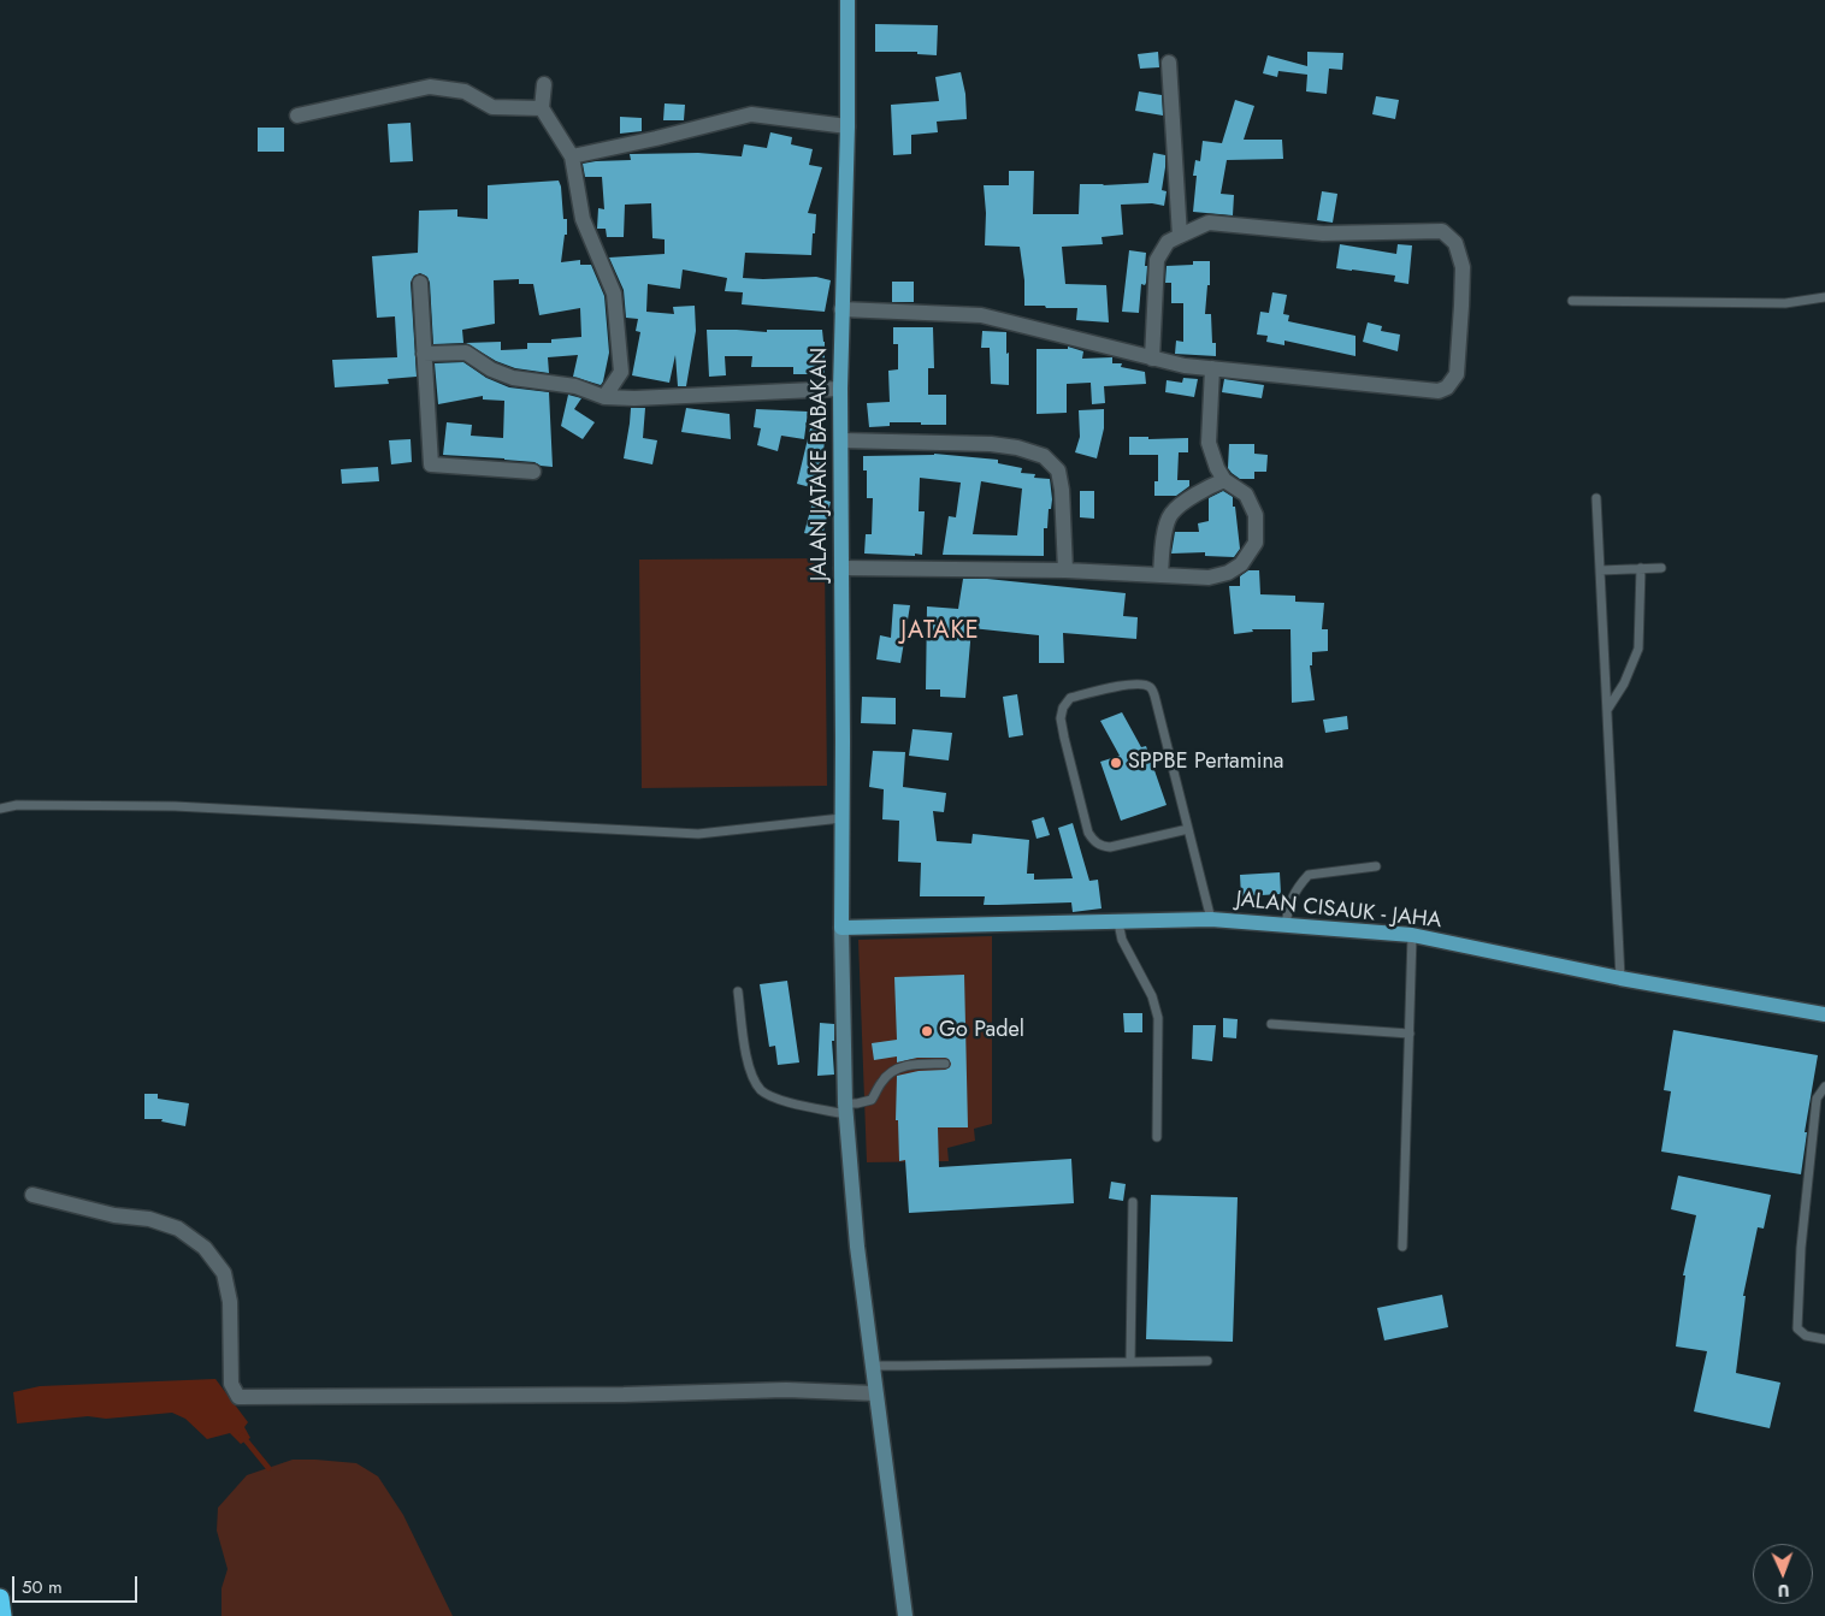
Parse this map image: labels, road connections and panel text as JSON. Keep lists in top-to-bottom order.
{
  "streets": {
    "main road": ["JALAN JATAKE BABAKAN", "JALAN CISAUK - JAHA"]
  },
  "crossings": [
    ["JALAN JATAKE BABAKAN", "JALAN CISAUK - JAHA"]
  ],
  "districts": ["JATAKE"],
  "places": ["SPPBE Pertamina", "Go Padel"],
  "scale_bar": "50 m",
  "north": "bottom"
}
